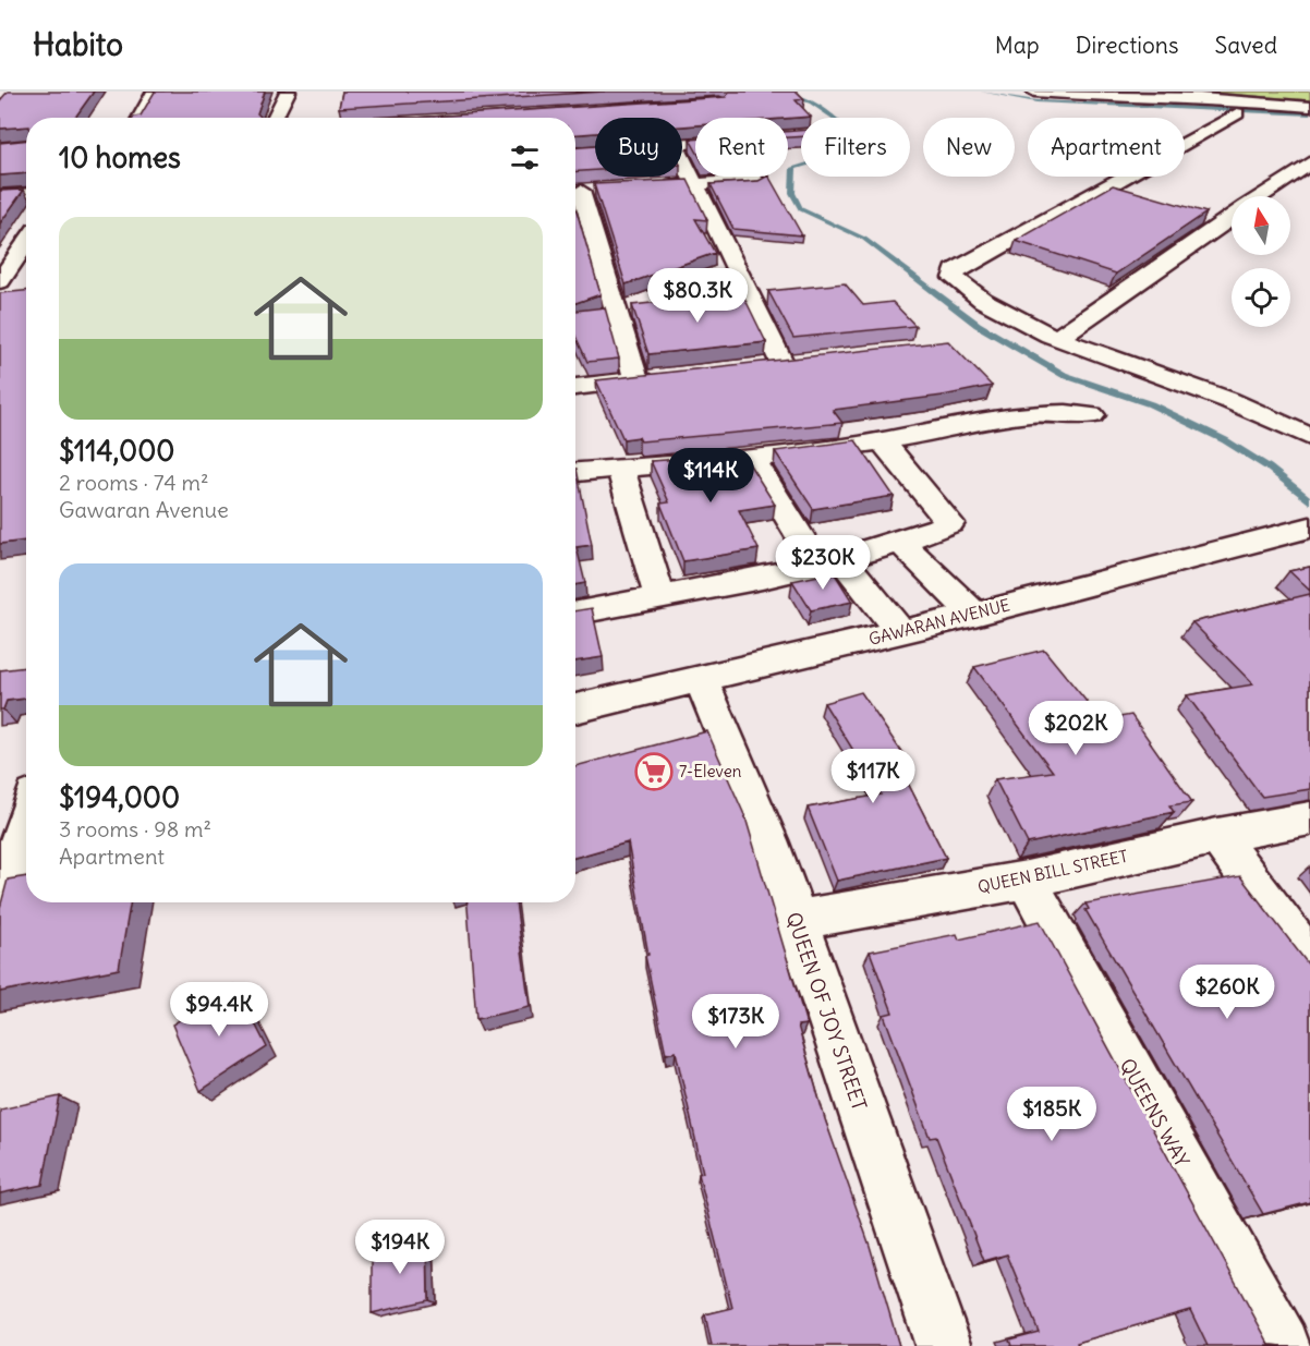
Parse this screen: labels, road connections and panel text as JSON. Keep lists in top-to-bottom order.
{
  "streets": {
    "street": [
      "GAWARAN AVENUE",
      "QUEEN BILL STREET",
      "QUEEN OF JOY STREET",
      "QUEENS WAY"
    ]
  },
  "crossings": [
    ["GAWARAN AVENUE", "QUEEN OF JOY STREET"],
    ["QUEEN BILL STREET", "QUEEN OF JOY STREET"],
    ["QUEEN BILL STREET", "QUEENS WAY"]
  ],
  "places": {
    "supermarket": ["7-Eleven"]
  },
  "north": "top",
  "page": {
    "header": "Habito",
    "nav": ["Map", "Directions", "Saved"],
    "chip": [
      "Buy",
      "Rent",
      "Filters",
      "New",
      "Apartment"
    ],
    "heading": "10 homes",
    "list": [
      {
        "name": "$114,000",
        "note": "2 rooms · 74 m² · Gawaran Avenue"
      },
      {
        "name": "$194,000",
        "note": "3 rooms · 98 m² · Apartment"
      }
    ],
    "price": [
      "$80.3K",
      "$114K",
      "$230K",
      "$202K",
      "$117K",
      "$260K",
      "$94.4K",
      "$173K",
      "$185K",
      "$194K"
    ]
  }
}
